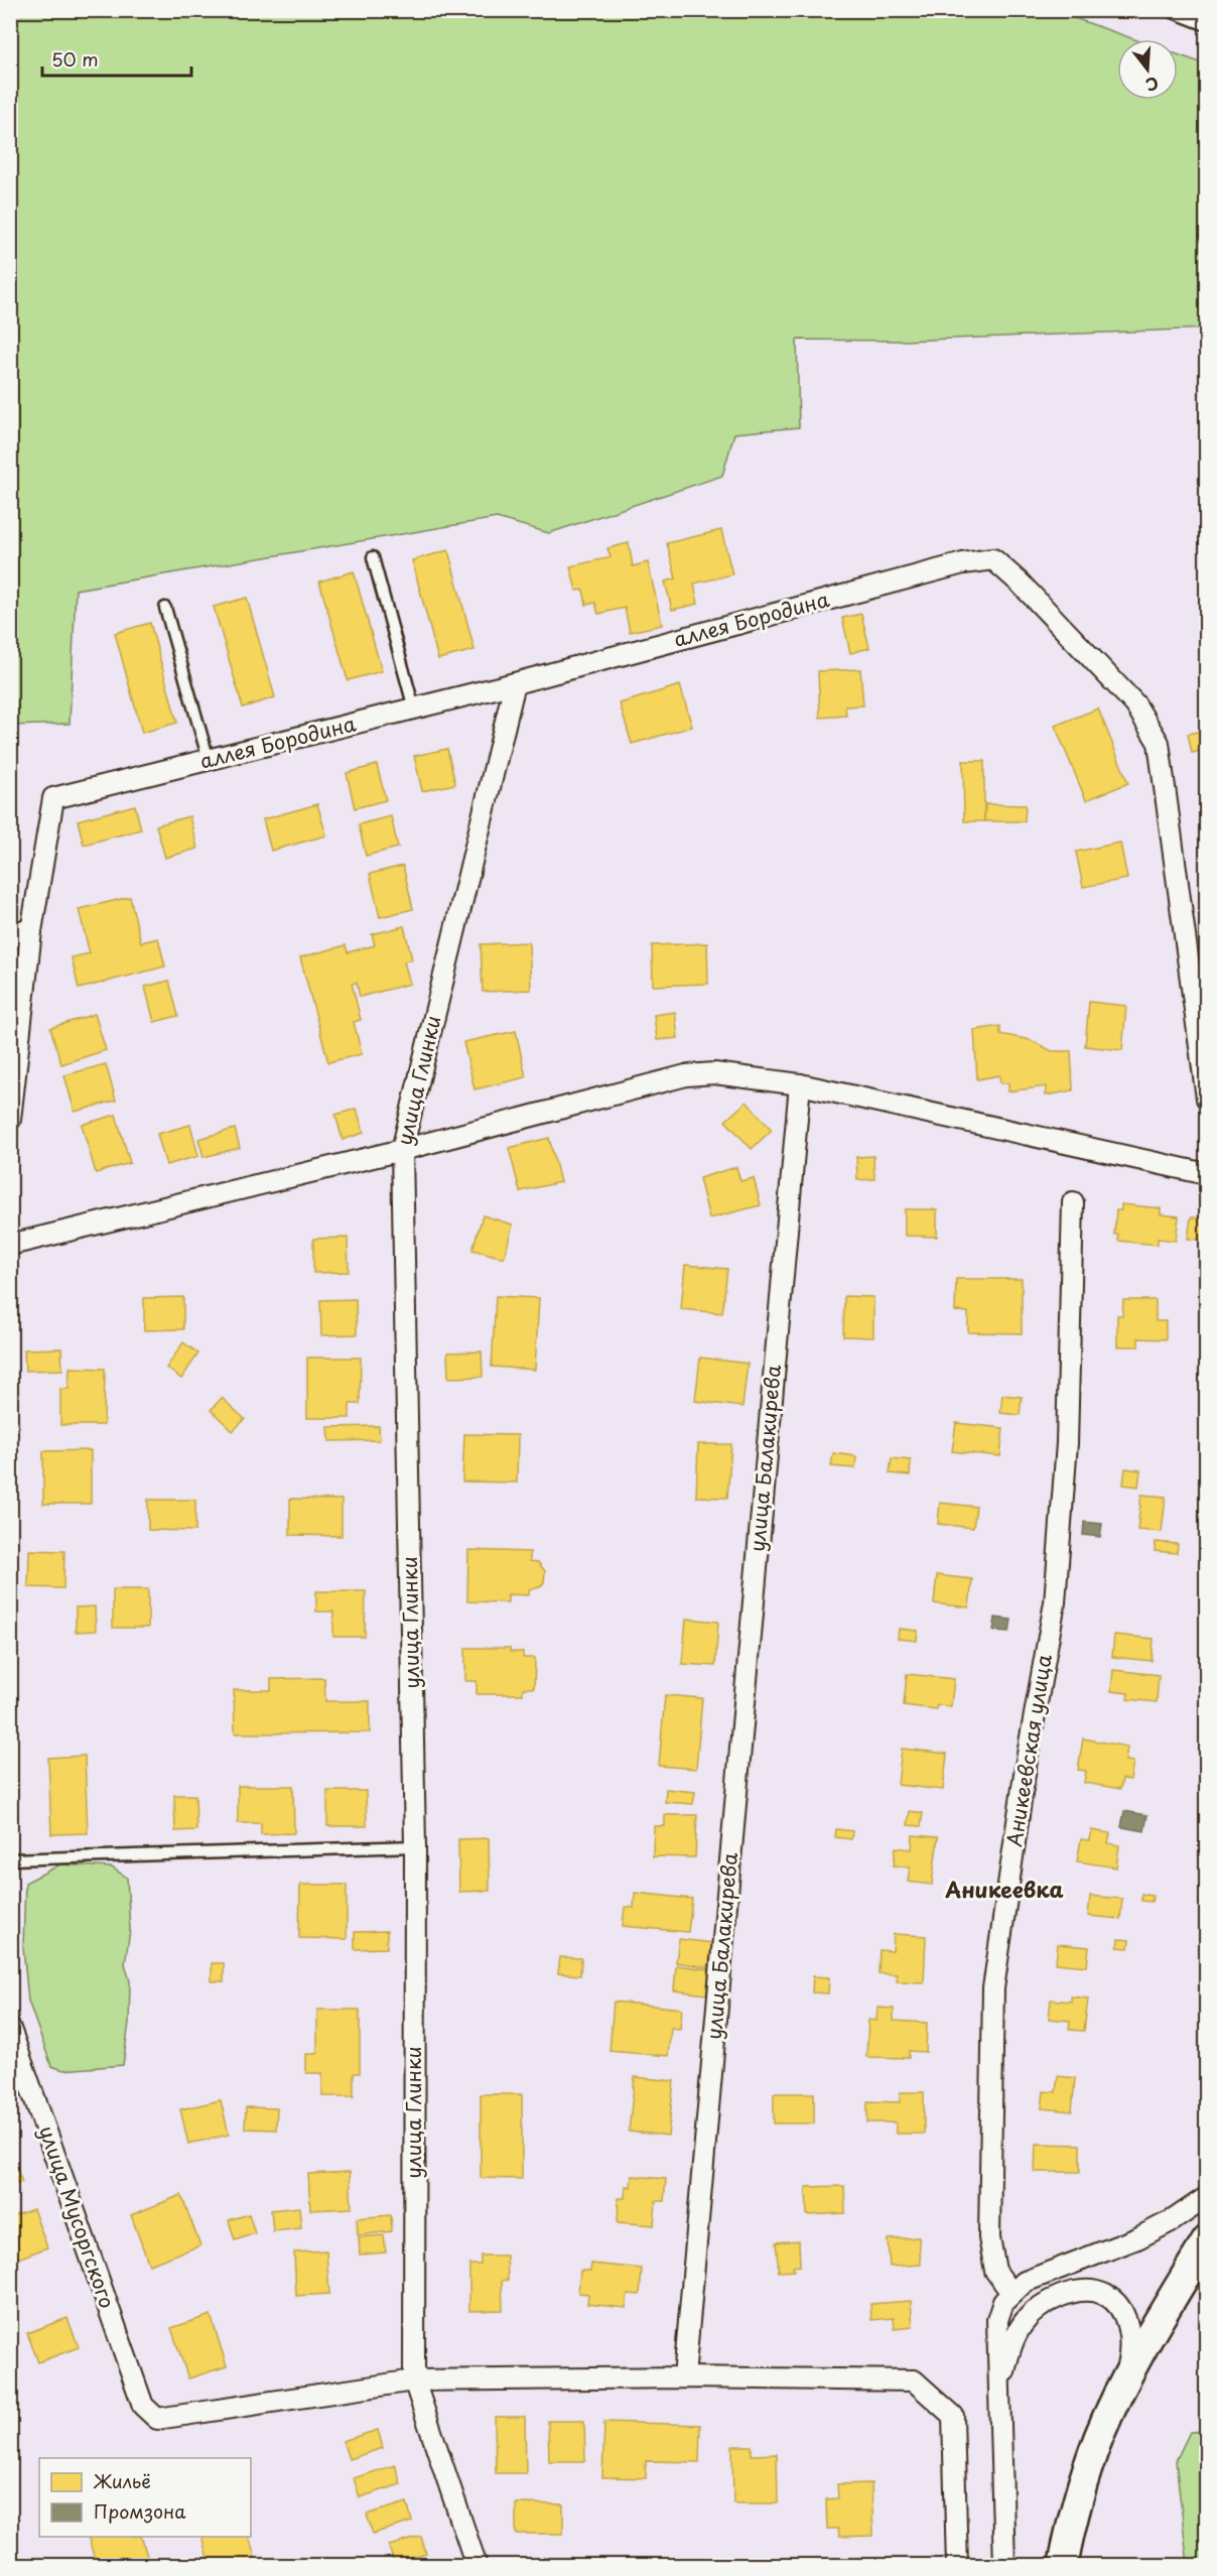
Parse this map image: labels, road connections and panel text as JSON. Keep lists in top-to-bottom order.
{
  "streets": {
    "street": [
      "аллея Бородина",
      "улица Глинки",
      "улица Балакирева",
      "Аникеевская улица",
      "улица Мусоргского"
    ]
  },
  "crossings": [
    ["аллея Бородина", "улица Глинки"],
    ["улица Глинки", "улица Мусоргского"]
  ],
  "districts": ["Аникеевка"],
  "legend": ["Жильё", "Промзона"],
  "scale_bar": "50 m",
  "north": "bottom"
}
